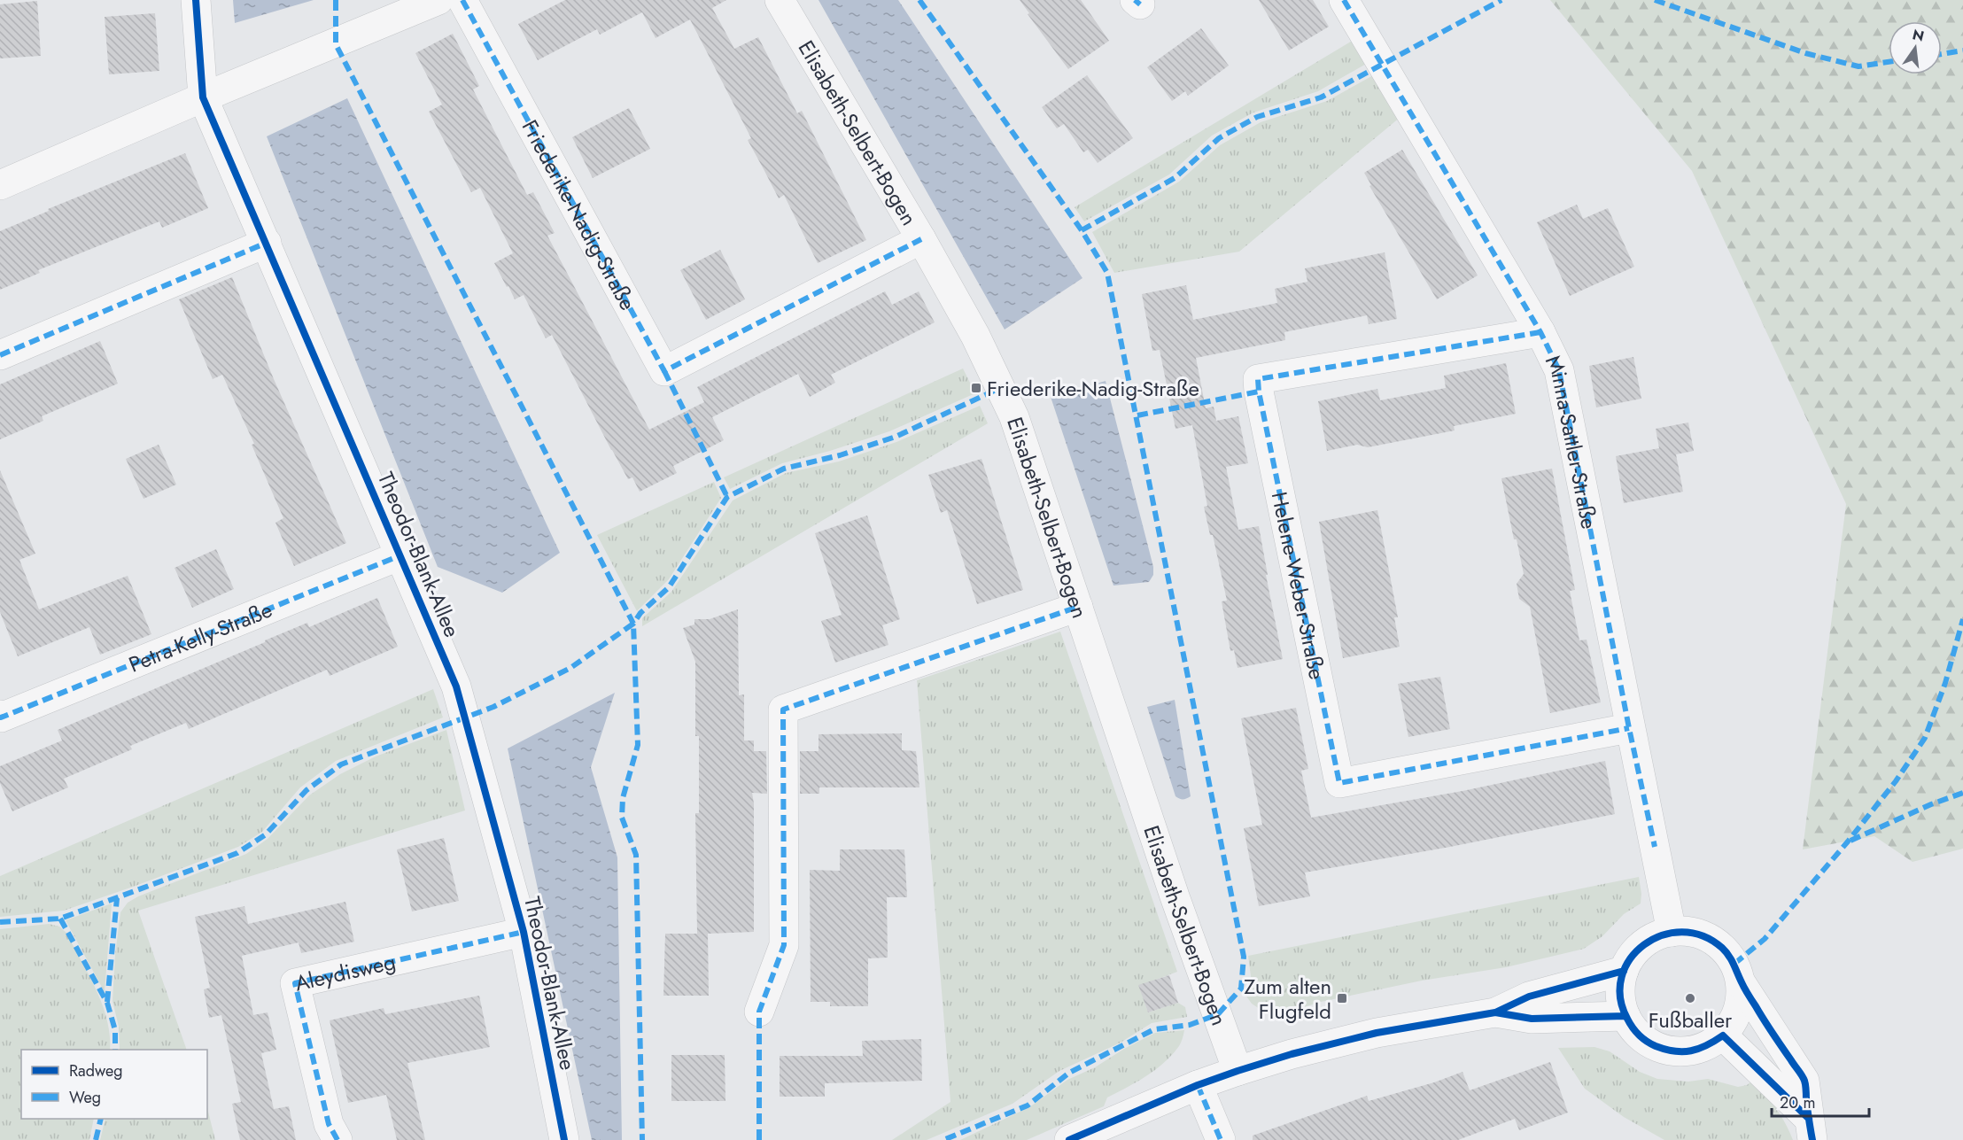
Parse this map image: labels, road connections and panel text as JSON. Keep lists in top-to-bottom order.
{
  "streets": {
    "street": [
      "Elisabeth-Selbert-Bogen",
      "Friederike-Nadig-Straße",
      "Minna-Sattler-Straße",
      "Theodor-Blank-Allee",
      "Helene-Weber-Straße",
      "Petra-Kelly-Straße",
      "Aleydisweg"
    ]
  },
  "crossings": [
    ["Elisabeth-Selbert-Bogen", "Friederike-Nadig-Straße"],
    ["Minna-Sattler-Straße", "Helene-Weber-Straße"],
    ["Theodor-Blank-Allee", "Petra-Kelly-Straße"],
    ["Theodor-Blank-Allee", "Aleydisweg"]
  ],
  "places": {
    "transit": ["Friederike-Nadig-Straße", "Zum alten Flugfeld"],
    "other": ["Fußballer"]
  },
  "legend": ["Radweg", "Weg"],
  "scale_bar": "20 m",
  "north": "top"
}
